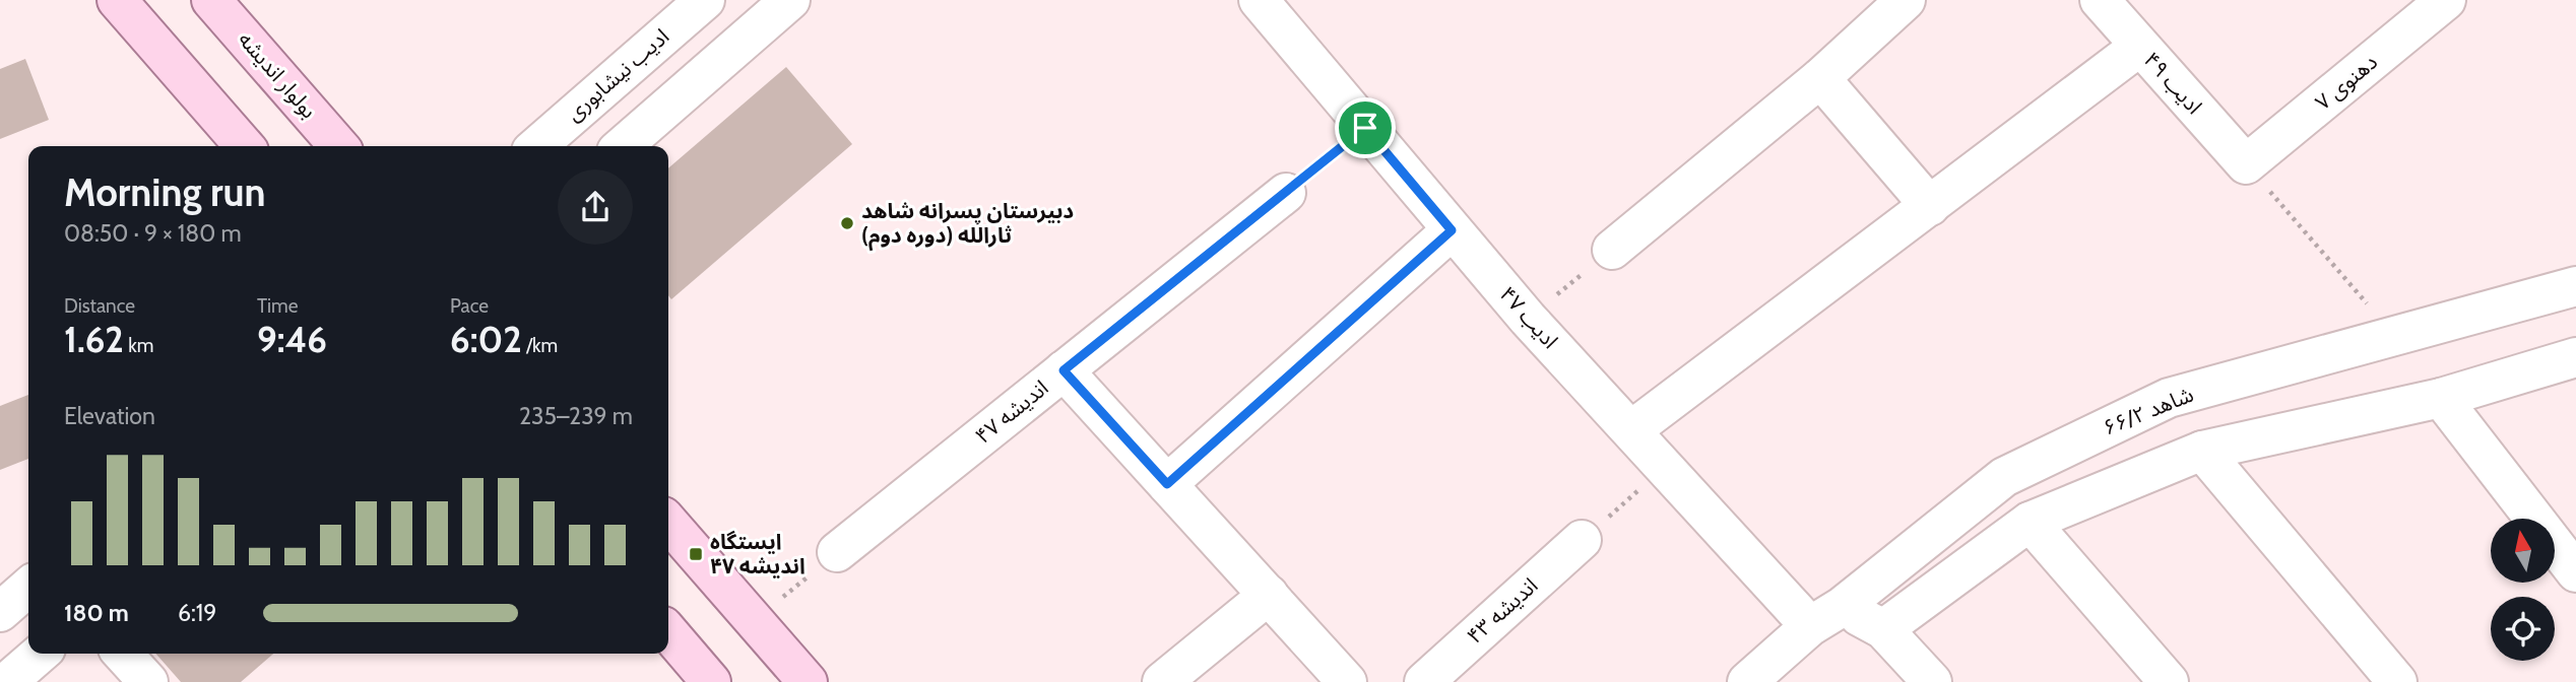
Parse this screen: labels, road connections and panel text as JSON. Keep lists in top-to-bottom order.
{
  "streets": {
    "main road": ["بولوار اندیشه"],
    "street": [
      "ادیب نیشابوری",
      "دهنوی ۷",
      "ادیب ۴۹",
      "ادیب ۴۷",
      "شاهد ۶۶/۲",
      "اندیشه ۴۷",
      "اندیشه ۴۳"
    ]
  },
  "crossings": [
    ["دهنوی ۷", "ادیب ۴۹"],
    ["ادیب ۴۷", "شاهد ۶۶/۲"]
  ],
  "places": {
    "other": ["دبیرستان پسرانه شاهد ثارالله (دوره دوم)"],
    "transit": ["ایستگاه اندیشه ۴۷"]
  },
  "north": "top",
  "page": {
    "heading": ["Morning run", "08:50 · 9 × 180 m"],
    "stats": [
      ["Distance", "1.62 km"],
      ["Time", "9:46"],
      ["Pace", "6:02 /km"]
    ],
    "chart": ["Elevation", "235–239 m"],
    "list": [
      {
        "name": "180 m",
        "note": "6:19"
      }
    ]
  }
}
